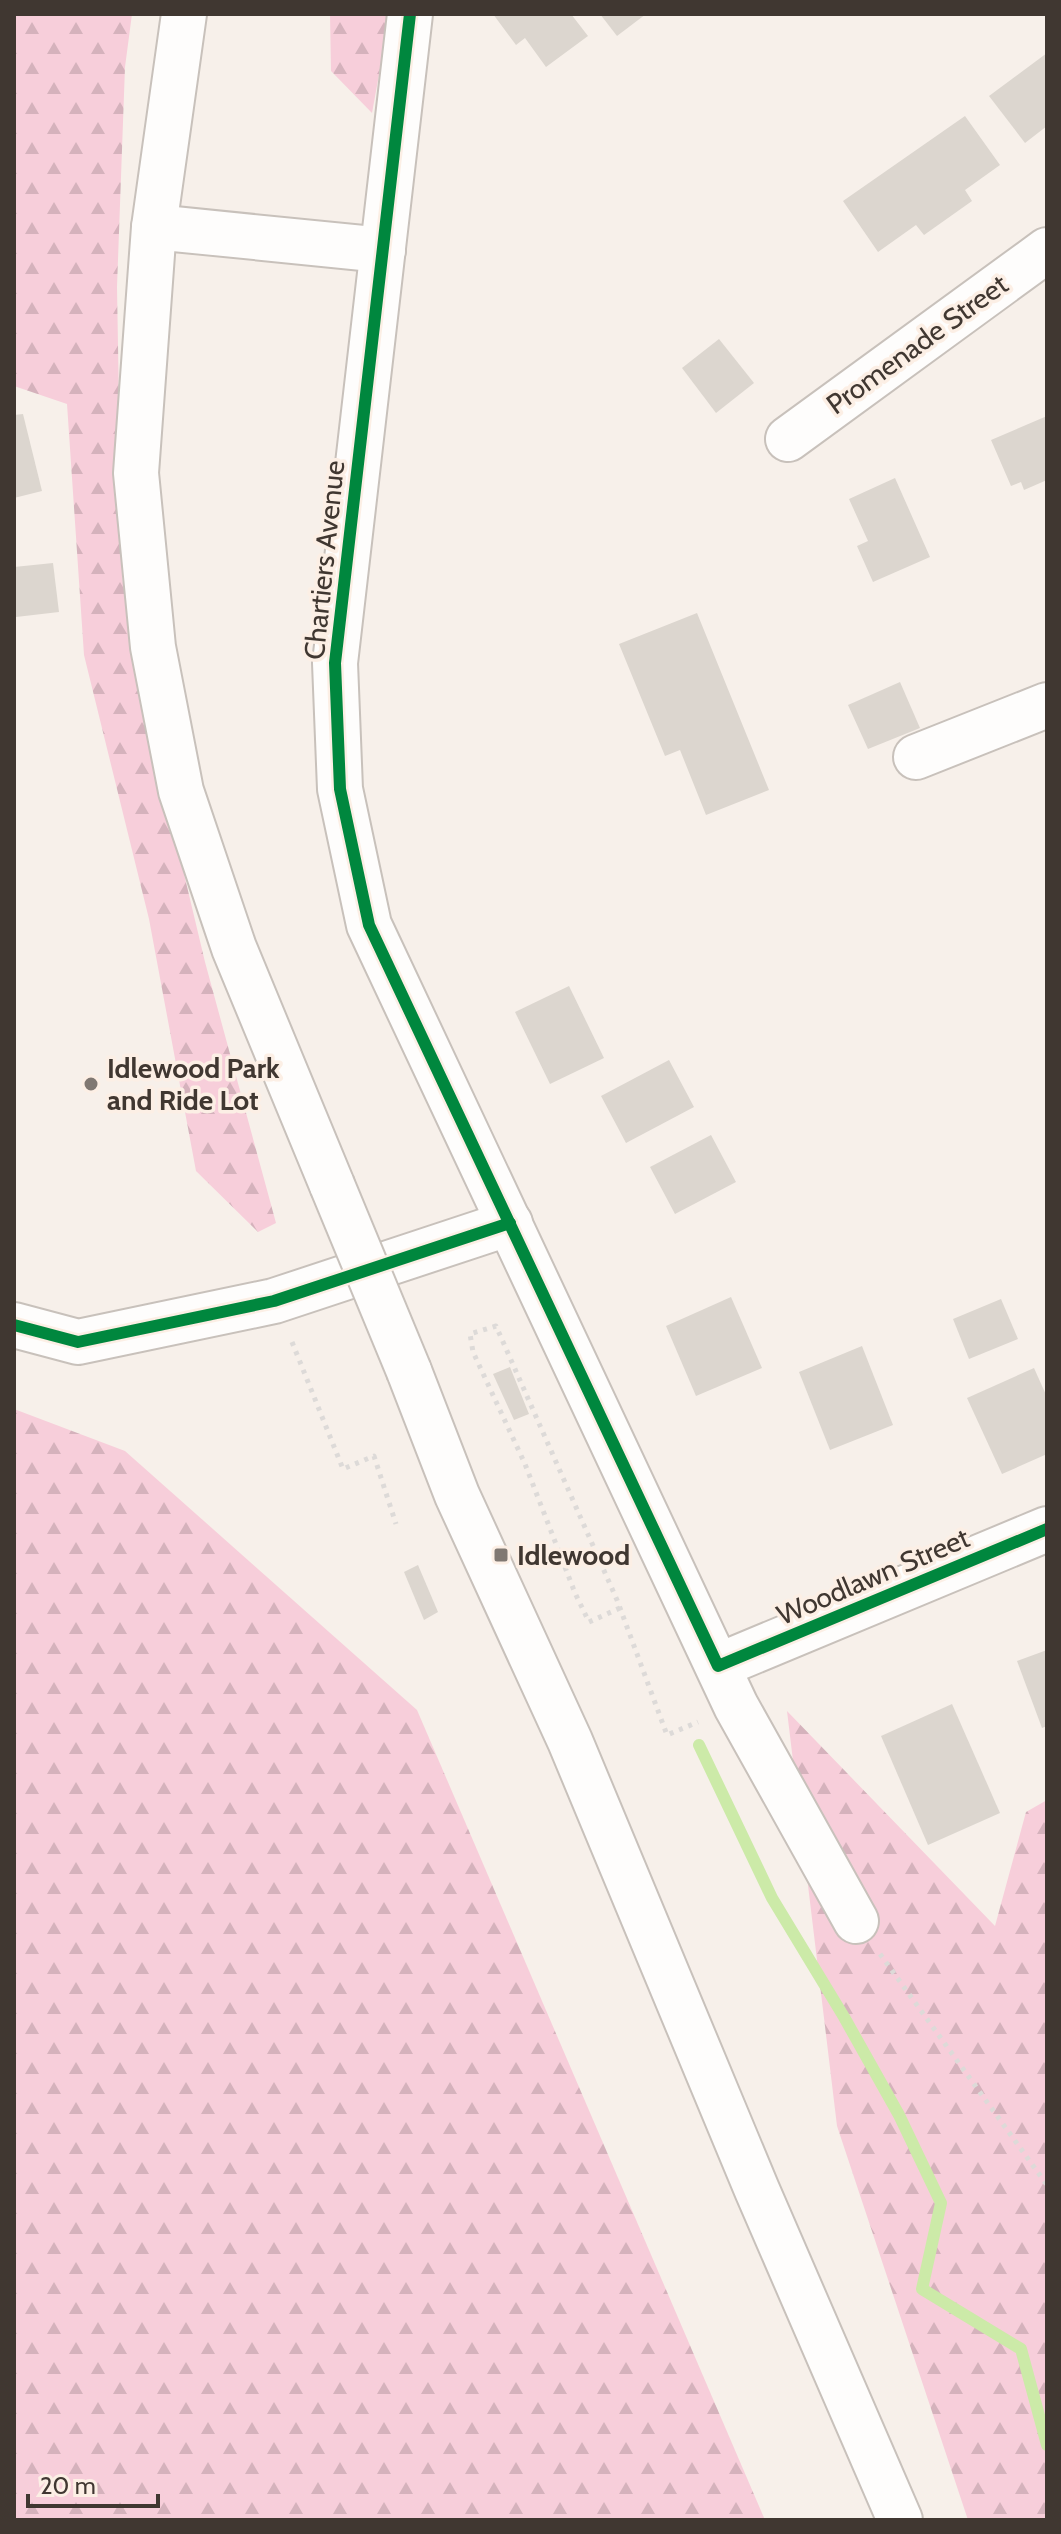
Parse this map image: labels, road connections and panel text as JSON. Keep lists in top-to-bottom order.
{
  "streets": {
    "street": ["Promenade Street", "Chartiers Avenue", "Woodlawn Street"]
  },
  "crossings": [
    ["Chartiers Avenue", "Woodlawn Street"]
  ],
  "places": {
    "other": ["Idlewood Park and Ride Lot"],
    "transit": ["Idlewood"]
  },
  "scale_bar": "20 m"
}
